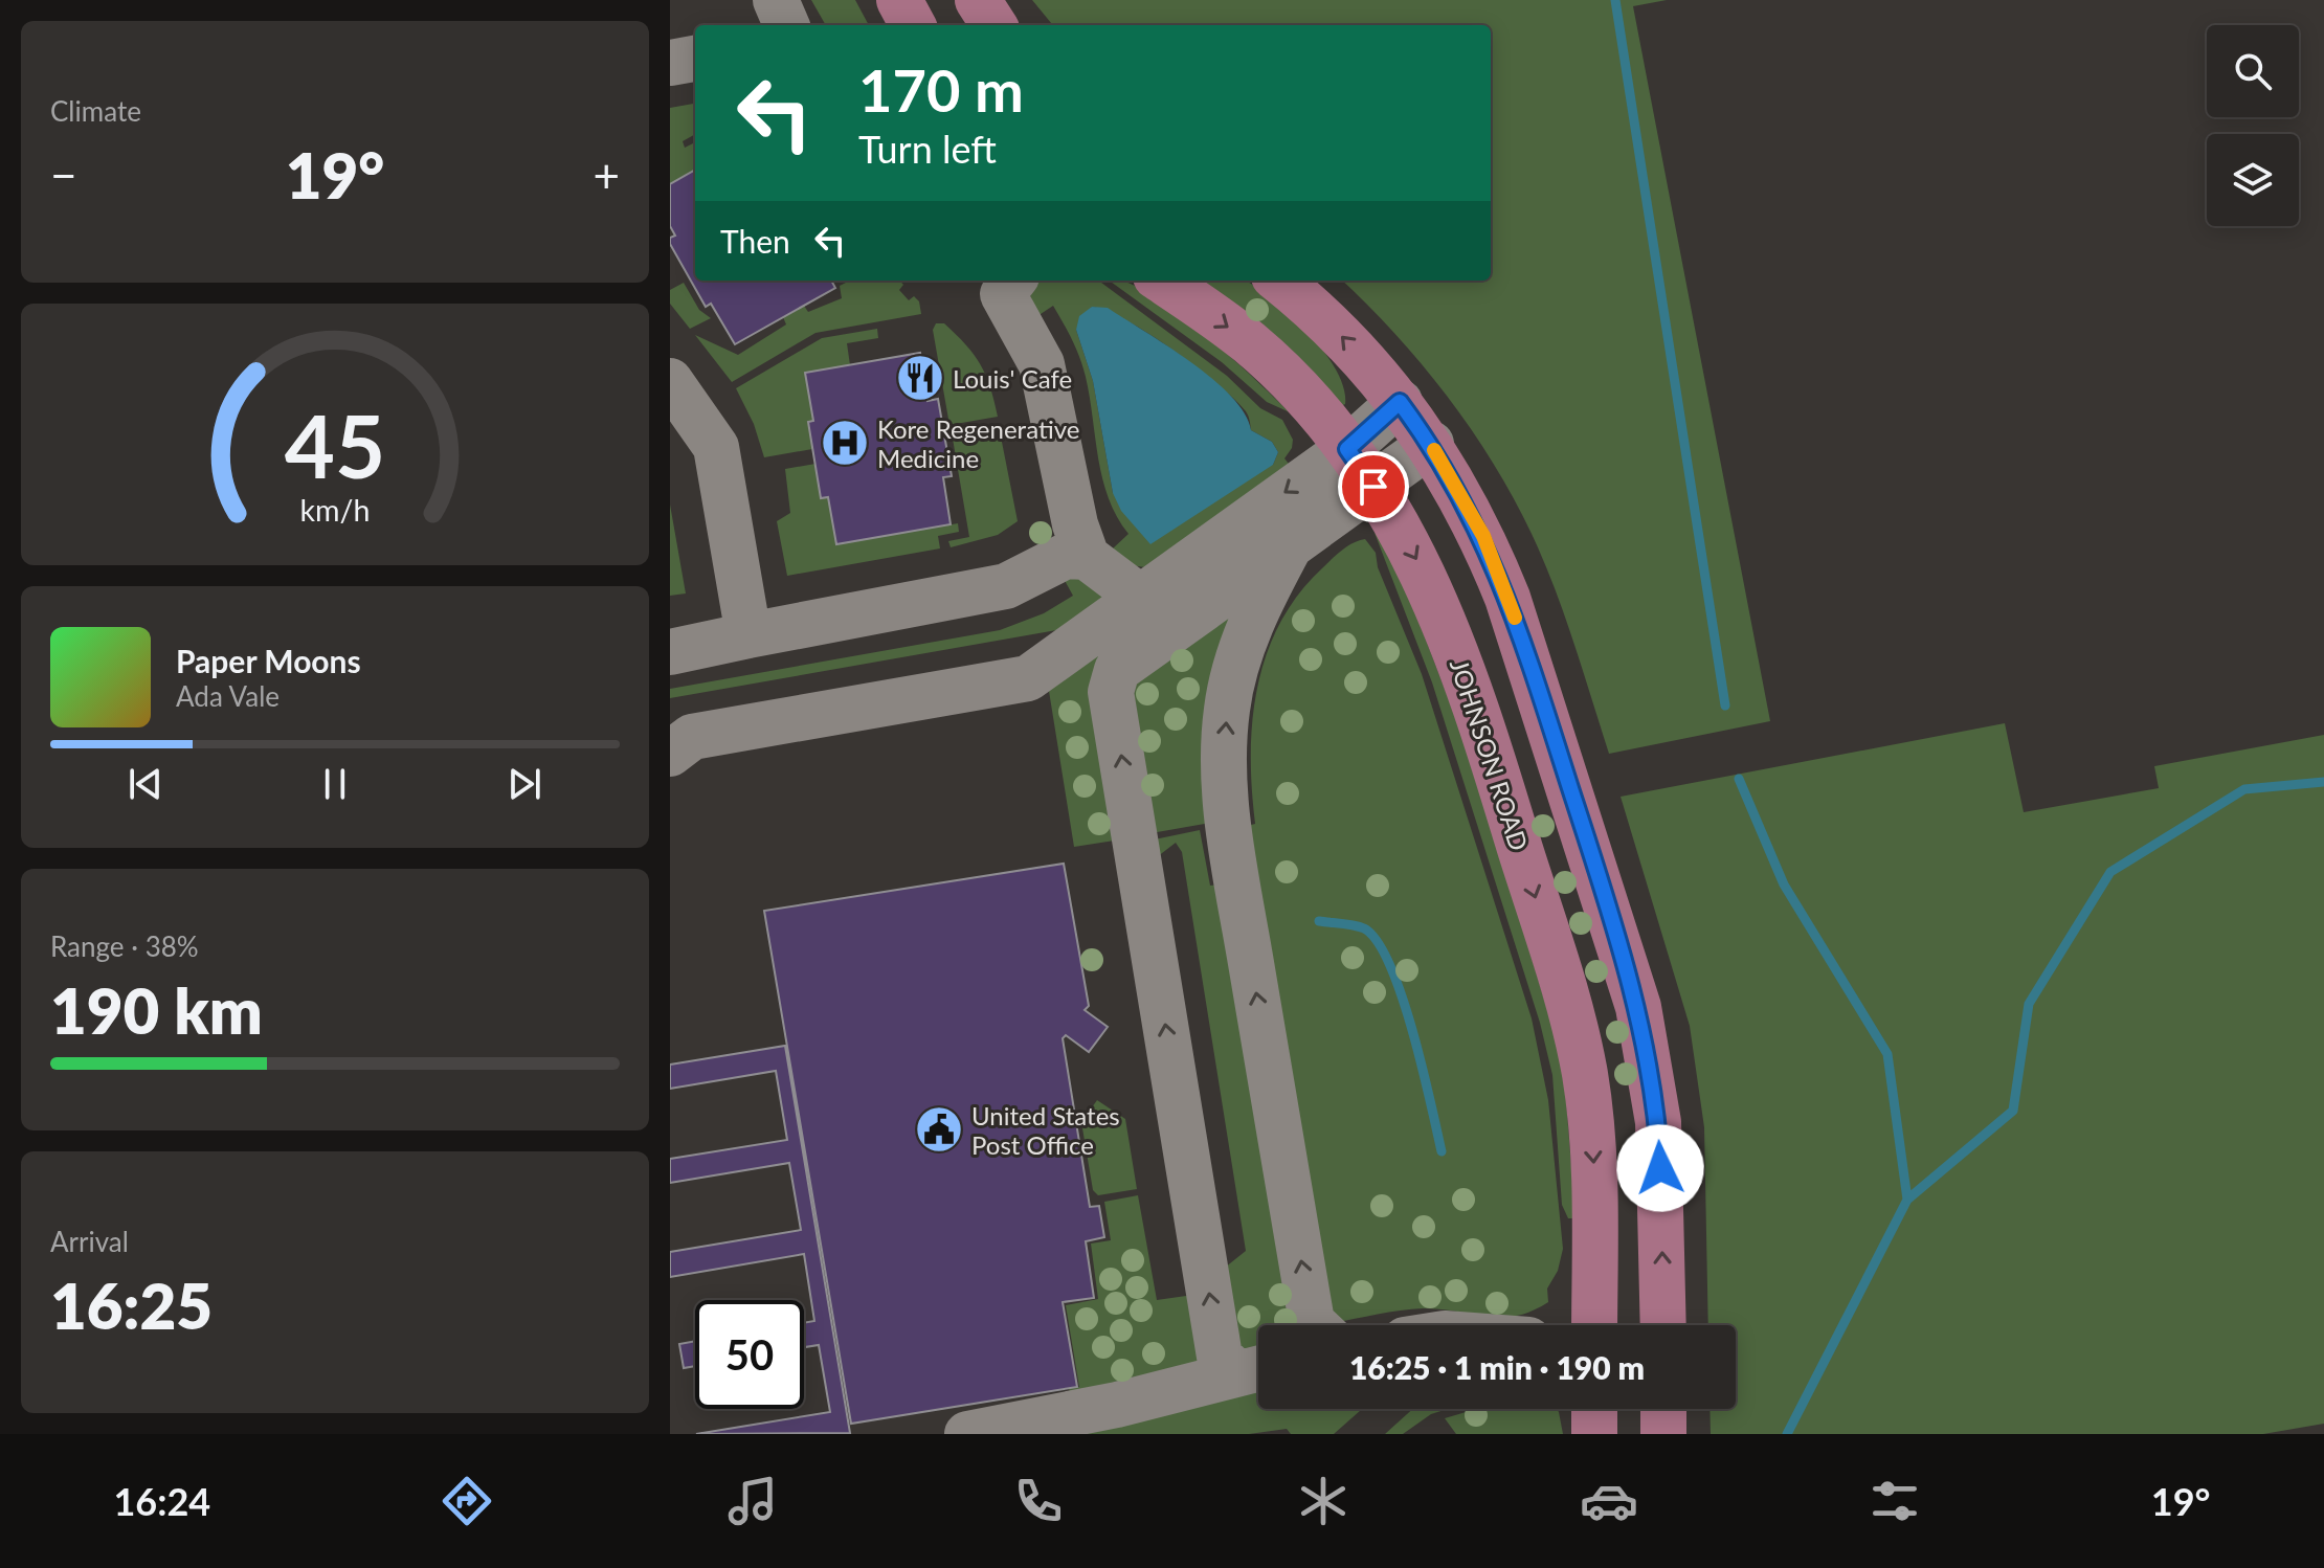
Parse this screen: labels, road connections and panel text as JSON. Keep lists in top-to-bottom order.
{
  "streets": {
    "main road": ["JOHNSON ROAD"]
  },
  "places": {
    "restaurant": ["Louis' Cafe"],
    "hospital": ["Kore Regenerative Medicine"],
    "public building": ["United States Post Office"]
  },
  "page": {
    "tile": [
      "Climate",
      ["Range · 38%", "190 km"],
      ["Arrival", "16:25"]
    ],
    "turn": ["170 m", "Turn left"],
    "heat": ["−", "19°", "+"],
    "then": "Then",
    "song": ["Paper Moons", "Ada Vale"],
    "limit": "50",
    "trip": "16:25 · 1 min · 190 m",
    "tabs": ["16:24", "19°"],
    "gauge": ["45", "km/h"]
  }
}
